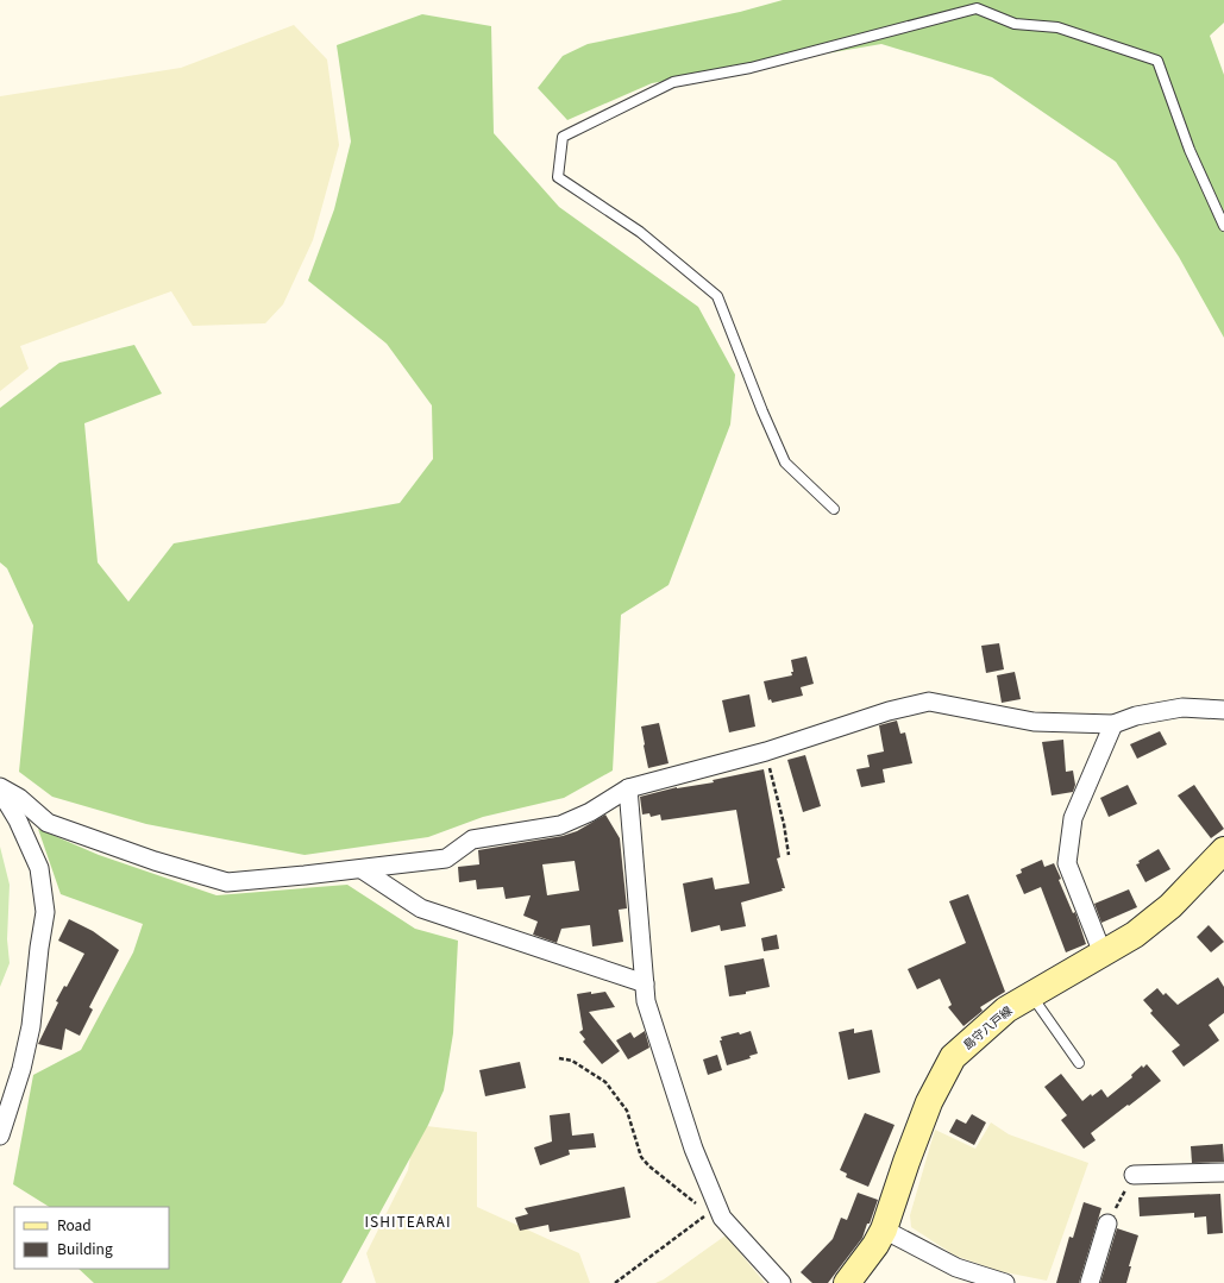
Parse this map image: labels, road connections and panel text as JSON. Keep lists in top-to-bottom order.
{
  "streets": {
    "main road": ["島守八戸線"]
  },
  "districts": ["ISHITEARAI"],
  "legend": ["Road", "Building"]
}
